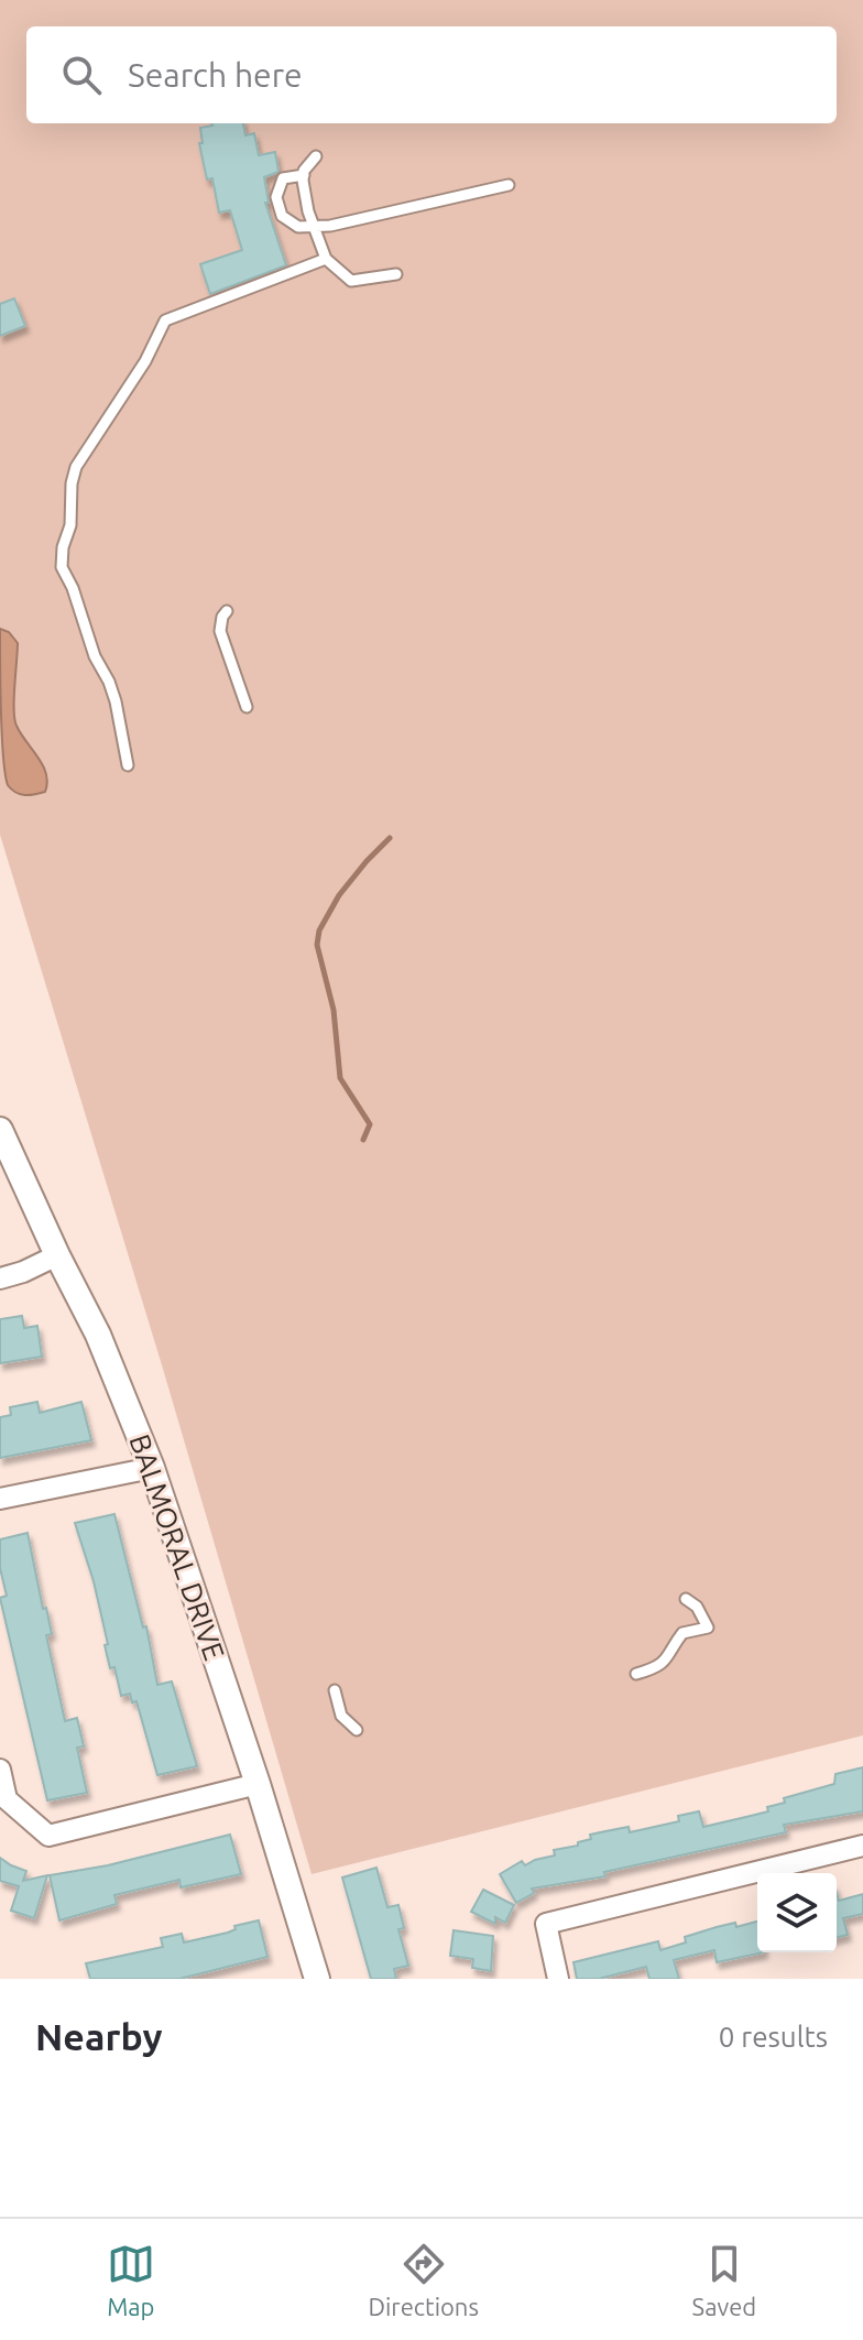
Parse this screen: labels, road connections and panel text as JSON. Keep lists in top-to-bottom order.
{
  "streets": {
    "street": ["BALMORAL DRIVE"]
  },
  "page": {
    "search": "Search here",
    "heading": ["Nearby", "0 results"],
    "nav": ["Map", "Directions", "Saved"]
  }
}
